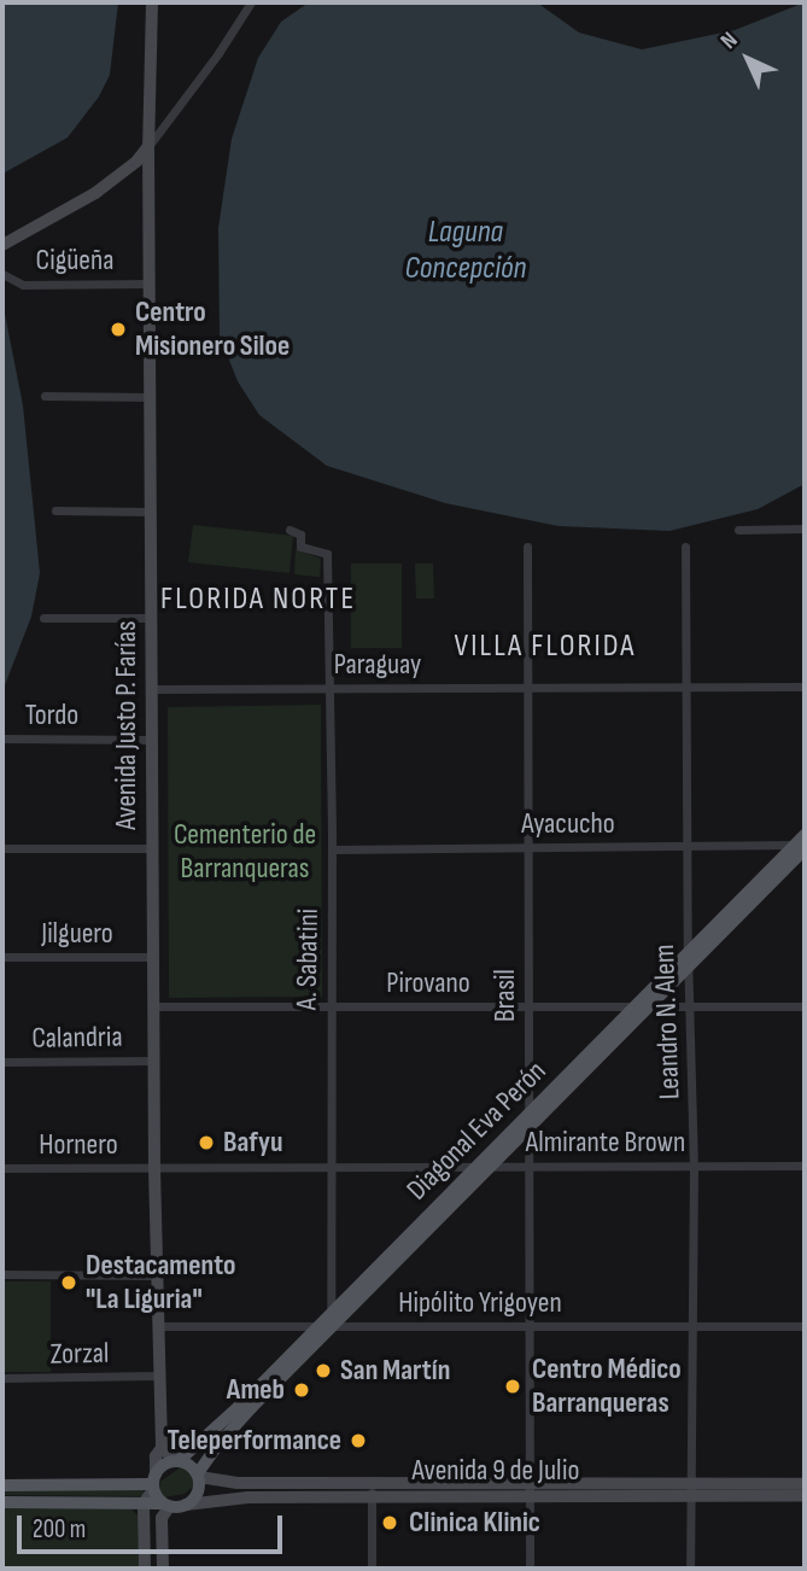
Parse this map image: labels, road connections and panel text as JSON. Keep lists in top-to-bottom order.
{
  "streets": {
    "main road": ["Diagonal Eva Perón"],
    "street": [
      "Cigüeña",
      "Paraguay",
      "Tordo",
      "Avenida Justo P. Farías",
      "Ayacucho",
      "Jilguero",
      "A. Sabatini",
      "Pirovano",
      "Brasil",
      "Leandro N. Alem",
      "Calandria",
      "Almirante Brown",
      "Hornero",
      "Hipólito Yrigoyen",
      "Zorzal",
      "Avenida 9 de Julio"
    ]
  },
  "crossings": [
    ["Cigüeña", "Avenida Justo P. Farías"],
    ["Paraguay", "Avenida Justo P. Farías"],
    ["Paraguay", "A. Sabatini"],
    ["Paraguay", "Brasil"],
    ["Paraguay", "Leandro N. Alem"],
    ["Tordo", "Avenida Justo P. Farías"],
    ["Avenida Justo P. Farías", "Jilguero"],
    ["Avenida Justo P. Farías", "Pirovano"],
    ["Avenida Justo P. Farías", "Calandria"],
    ["Avenida Justo P. Farías", "Diagonal Eva Perón"],
    ["Avenida Justo P. Farías", "Almirante Brown"],
    ["Avenida Justo P. Farías", "Hornero"],
    ["Avenida Justo P. Farías", "Zorzal"],
    ["Ayacucho", "A. Sabatini"],
    ["Ayacucho", "Brasil"],
    ["Ayacucho", "Leandro N. Alem"],
    ["Ayacucho", "Diagonal Eva Perón"],
    ["A. Sabatini", "Pirovano"],
    ["A. Sabatini", "Diagonal Eva Perón"],
    ["A. Sabatini", "Almirante Brown"],
    ["A. Sabatini", "Hipólito Yrigoyen"],
    ["Pirovano", "Brasil"],
    ["Pirovano", "Leandro N. Alem"],
    ["Pirovano", "Diagonal Eva Perón"],
    ["Brasil", "Diagonal Eva Perón"],
    ["Brasil", "Almirante Brown"],
    ["Brasil", "Hipólito Yrigoyen"],
    ["Brasil", "Avenida 9 de Julio"],
    ["Leandro N. Alem", "Diagonal Eva Perón"],
    ["Leandro N. Alem", "Almirante Brown"],
    ["Leandro N. Alem", "Hipólito Yrigoyen"],
    ["Leandro N. Alem", "Avenida 9 de Julio"],
    ["Diagonal Eva Perón", "Almirante Brown"],
    ["Diagonal Eva Perón", "Hipólito Yrigoyen"],
    ["Diagonal Eva Perón", "Avenida 9 de Julio"],
    ["Almirante Brown", "Hornero"]
  ],
  "districts": ["FLORIDA NORTE", "VILLA FLORIDA"],
  "water": ["Laguna Concepción"],
  "parks": ["Cementerio de Barranqueras"],
  "places": [
    "Centro Misionero Siloe",
    "Bafyu",
    "Destacamento \"La Liguria\"",
    "San Martín",
    "Centro Médico Barranqueras",
    "Ameb",
    "Teleperformance",
    "Clinica Klinic"
  ],
  "scale_bar": "200 m",
  "north": "top left"
}
